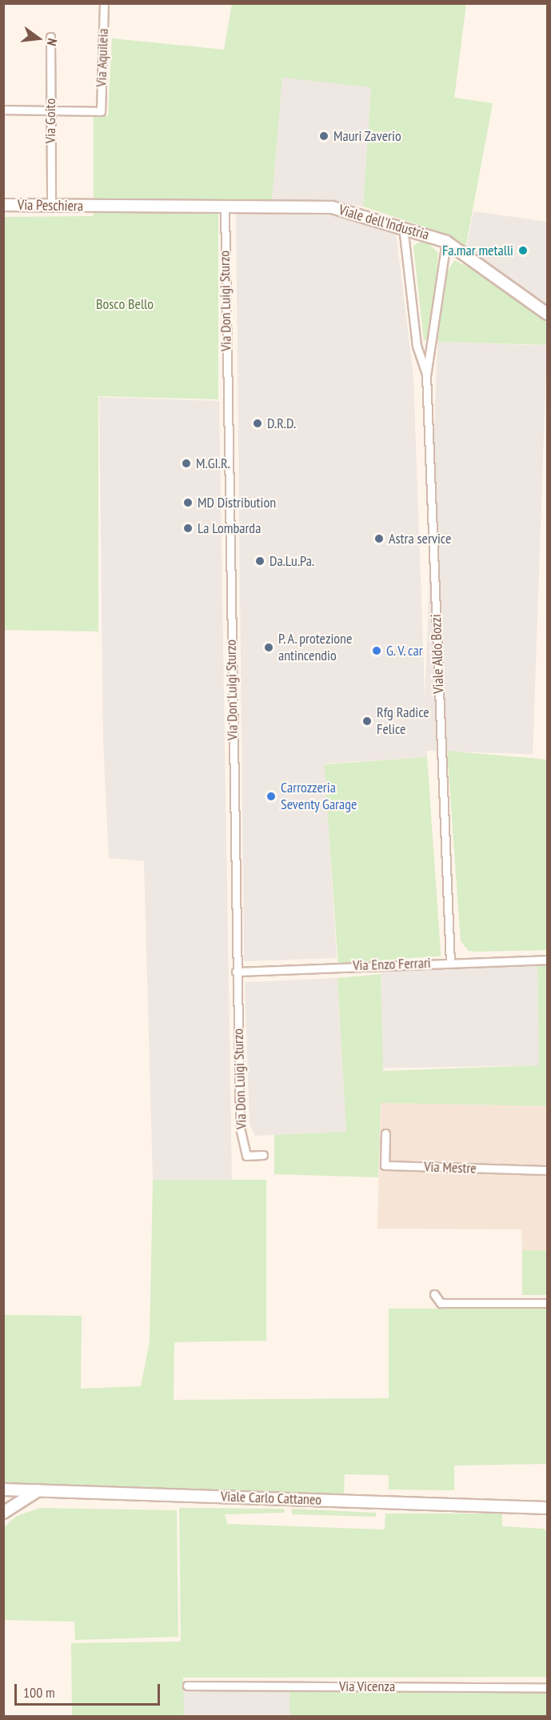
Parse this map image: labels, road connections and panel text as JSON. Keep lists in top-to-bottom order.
{
  "streets": {
    "street": [
      "Via Aquileia",
      "Via Goito",
      "Via Peschiera",
      "Viale dell'Industria",
      "Via Don Luigi Sturzo",
      "Viale Aldo Bozzi",
      "Via Enzo Ferrari",
      "Via Mestre",
      "Viale Carlo Cattaneo",
      "Via Vicenza"
    ]
  },
  "crossings": [
    ["Via Aquileia", "Via Goito"],
    ["Via Goito", "Via Peschiera"],
    ["Via Peschiera", "Viale dell'Industria"],
    ["Via Peschiera", "Via Don Luigi Sturzo"],
    ["Viale dell'Industria", "Via Don Luigi Sturzo"],
    ["Viale dell'Industria", "Viale Aldo Bozzi"],
    ["Via Don Luigi Sturzo", "Via Enzo Ferrari"],
    ["Viale Aldo Bozzi", "Via Enzo Ferrari"]
  ],
  "parks": ["Bosco Bello"],
  "places": [
    "Mauri Zaverio",
    "Fa.mar metalli",
    "D.R.D.",
    "M.GI.R.",
    "MD Distribution",
    "La Lombarda",
    "Astra service",
    "Da.Lu.Pa.",
    "P. A. protezione antincendio",
    "G. V. car",
    "Rfg Radice Felice",
    "Carrozzeria Seventy Garage"
  ],
  "scale_bar": "100 m",
  "north": "right"
}
